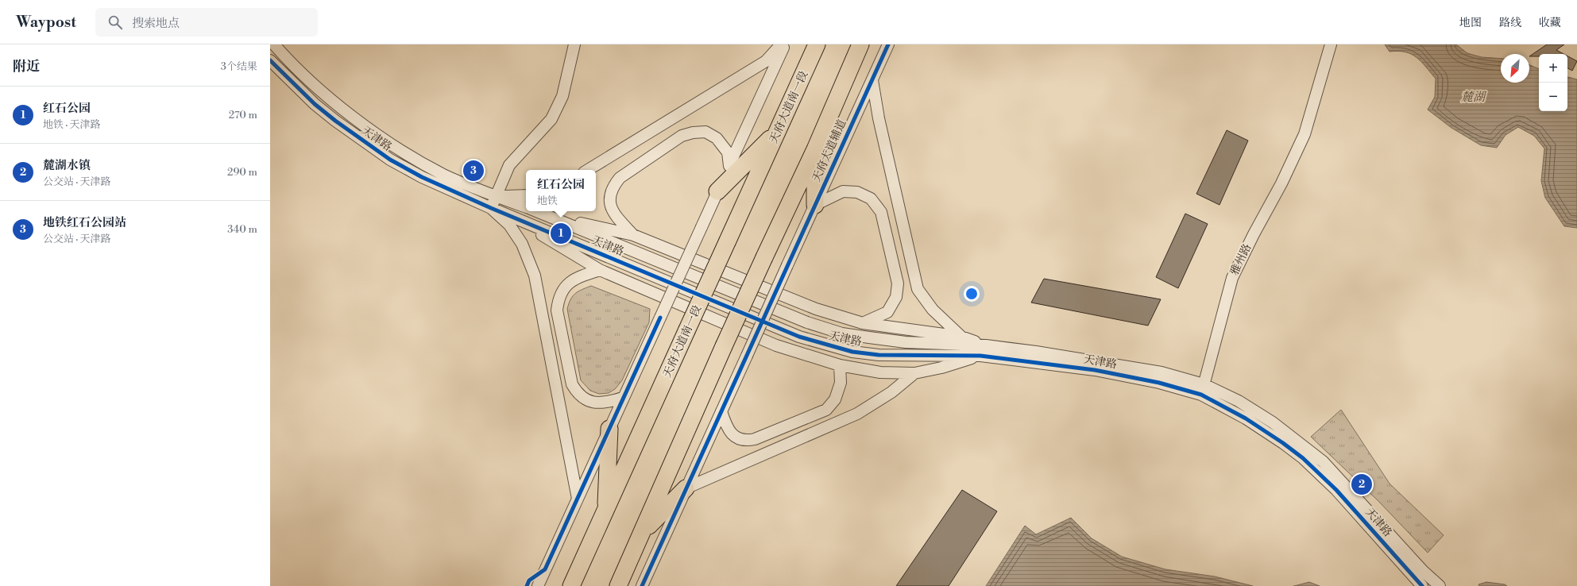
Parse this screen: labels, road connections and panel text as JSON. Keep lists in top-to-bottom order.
{
  "streets": {
    "highway": ["天府大道南一段"],
    "street": ["天津路", "天府大道辅道", "雅州路"]
  },
  "crossings": [
    ["天津路", "雅州路"]
  ],
  "water": ["麓湖"],
  "north": "bottom left",
  "page": {
    "header": "Waypost",
    "search": "搜索地点",
    "nav": ["地图", "路线", "收藏"],
    "heading": ["附近", "3个结果"],
    "map_buttons": ["+", "−"],
    "list": [
      {
        "mark": "1",
        "name": "红石公园",
        "note": "地铁 · 天津路",
        "value": "270 m"
      },
      {
        "mark": "2",
        "name": "麓湖水镇",
        "note": "公交站 · 天津路",
        "value": "290 m"
      },
      {
        "mark": "3",
        "name": "地铁红石公园站",
        "note": "公交站 · 天津路",
        "value": "340 m"
      }
    ],
    "pins": ["3", "1", "2"],
    "popup": ["红石公园", "地铁"]
  }
}
